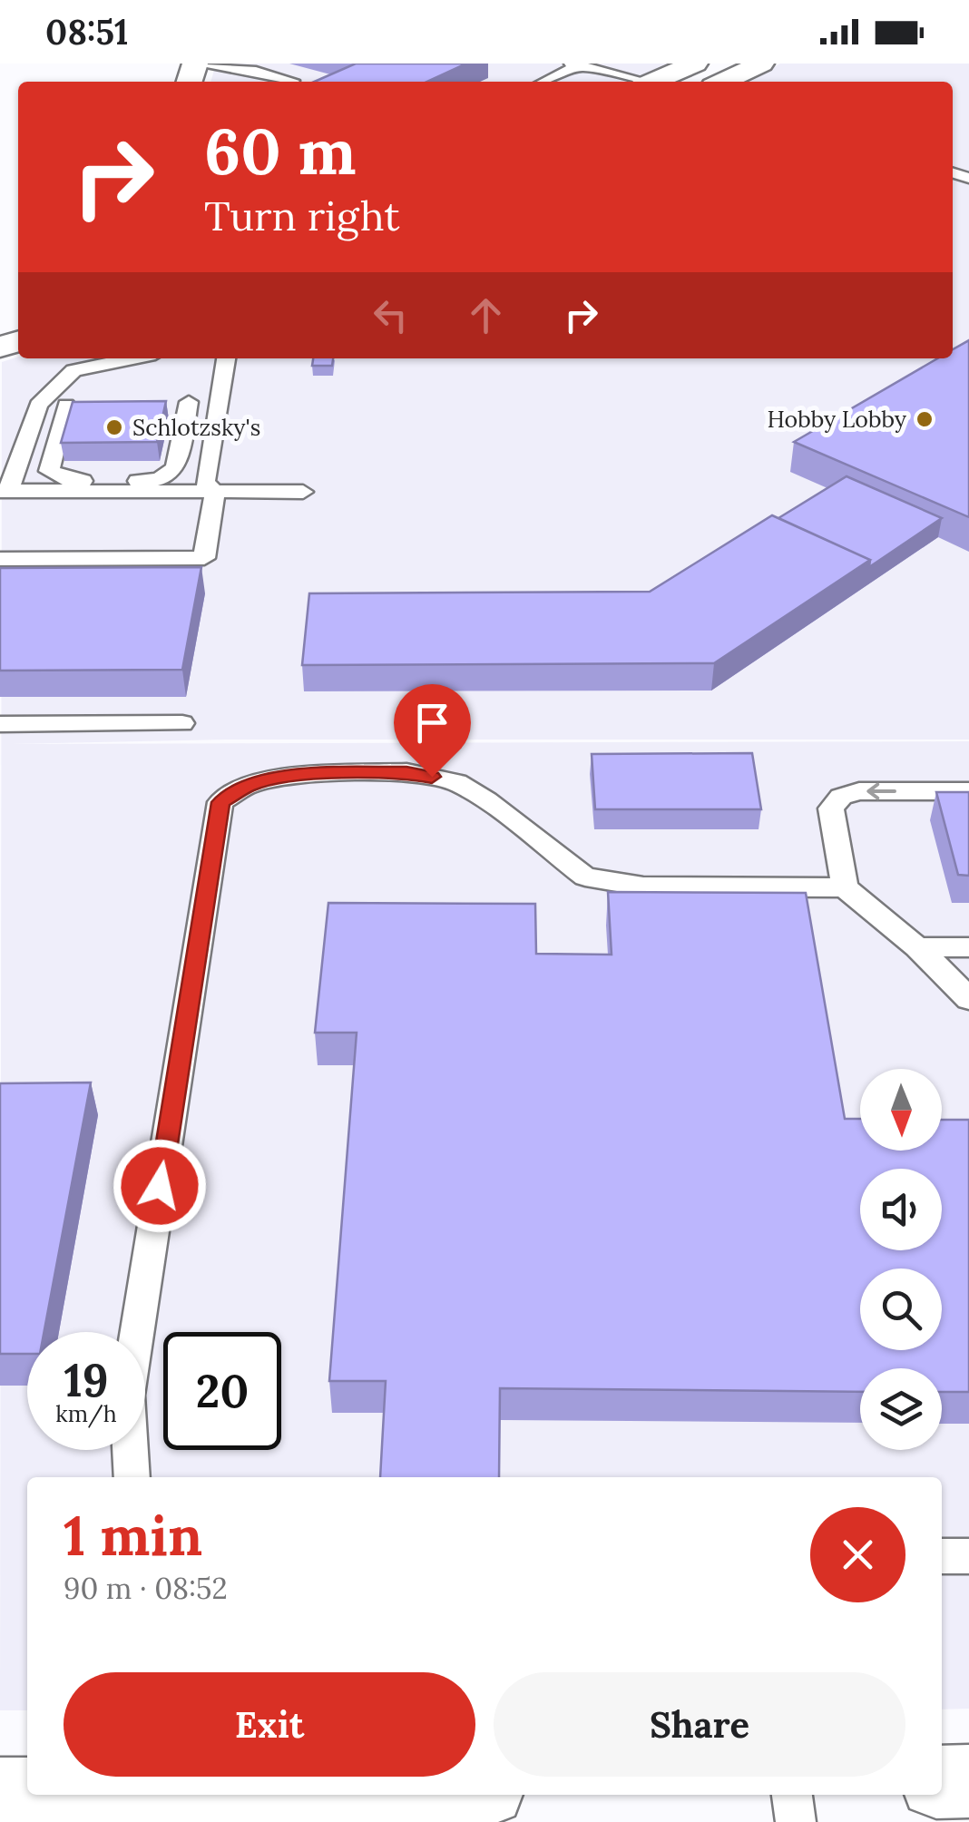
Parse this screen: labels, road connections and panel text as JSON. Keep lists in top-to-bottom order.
{
  "places": ["Hobby Lobby", "Schlotzsky's"],
  "north": "bottom",
  "page": {
    "status": "08:51",
    "turn": ["60 m", "Turn right"],
    "speed": "19 km/h",
    "limit": "20",
    "heading": ["1 min", "90 m · 08:52"],
    "buttons": ["Exit", "Share"]
  }
}
